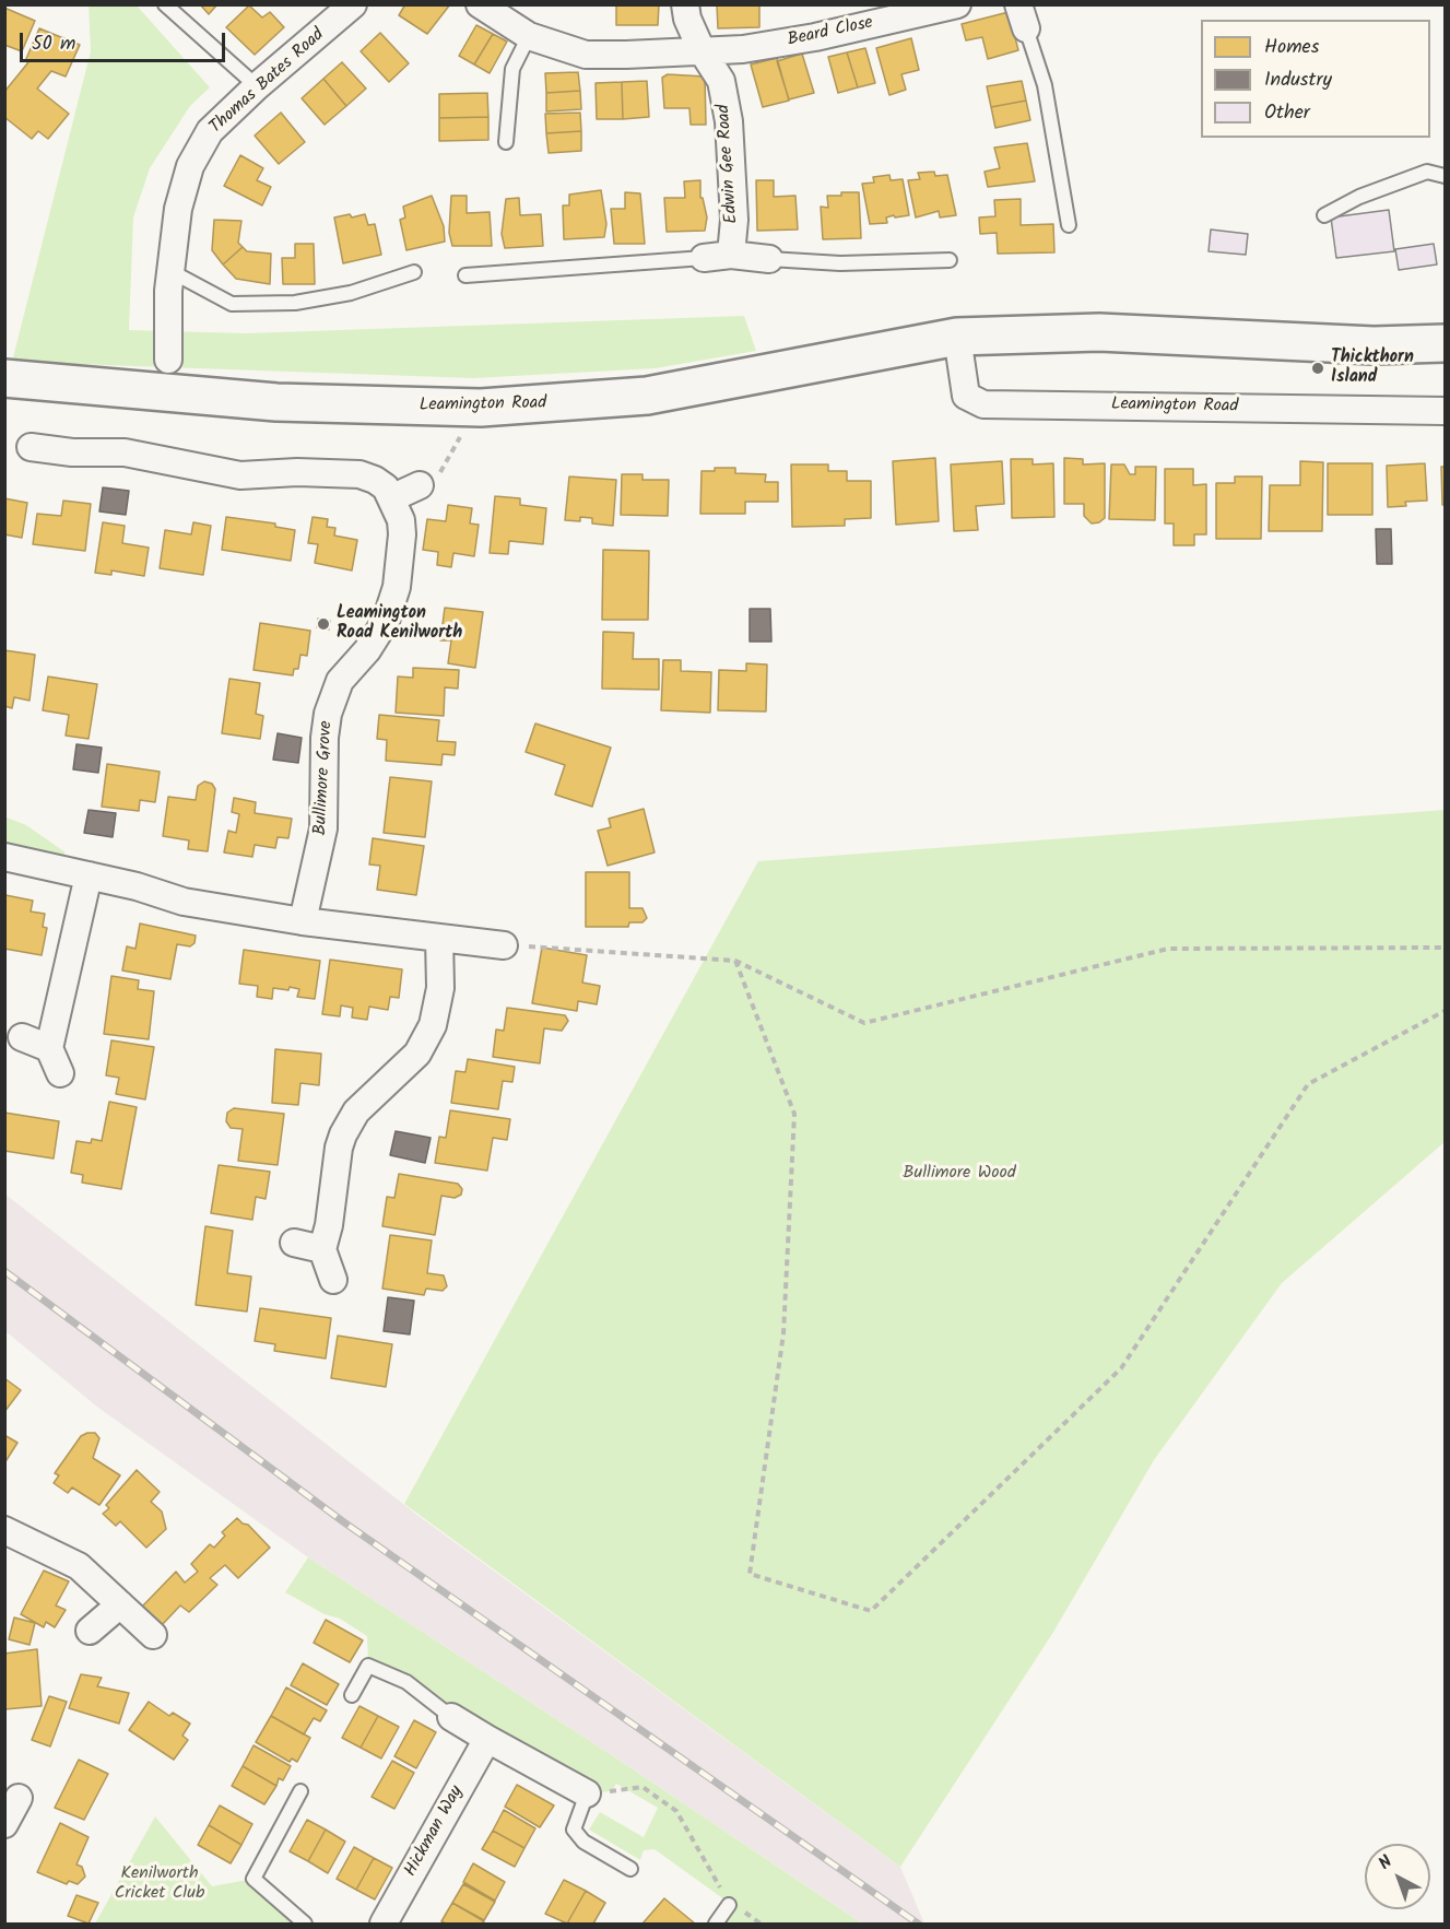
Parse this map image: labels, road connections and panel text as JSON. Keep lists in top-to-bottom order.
{
  "streets": {
    "main road": ["Leamington Road"],
    "street": [
      "Beard Close",
      "Thomas Bates Road",
      "Edwin Gee Road",
      "Bullimore Grove",
      "Hickman Way"
    ]
  },
  "crossings": [
    ["Beard Close", "Edwin Gee Road"]
  ],
  "parks": ["Bullimore Wood", "Kenilworth Cricket Club"],
  "places": ["Thickthorn Island", "Leamington Road Kenilworth"],
  "legend": ["Homes", "Industry", "Other"],
  "scale_bar": "50 m",
  "north": "top left"
}
